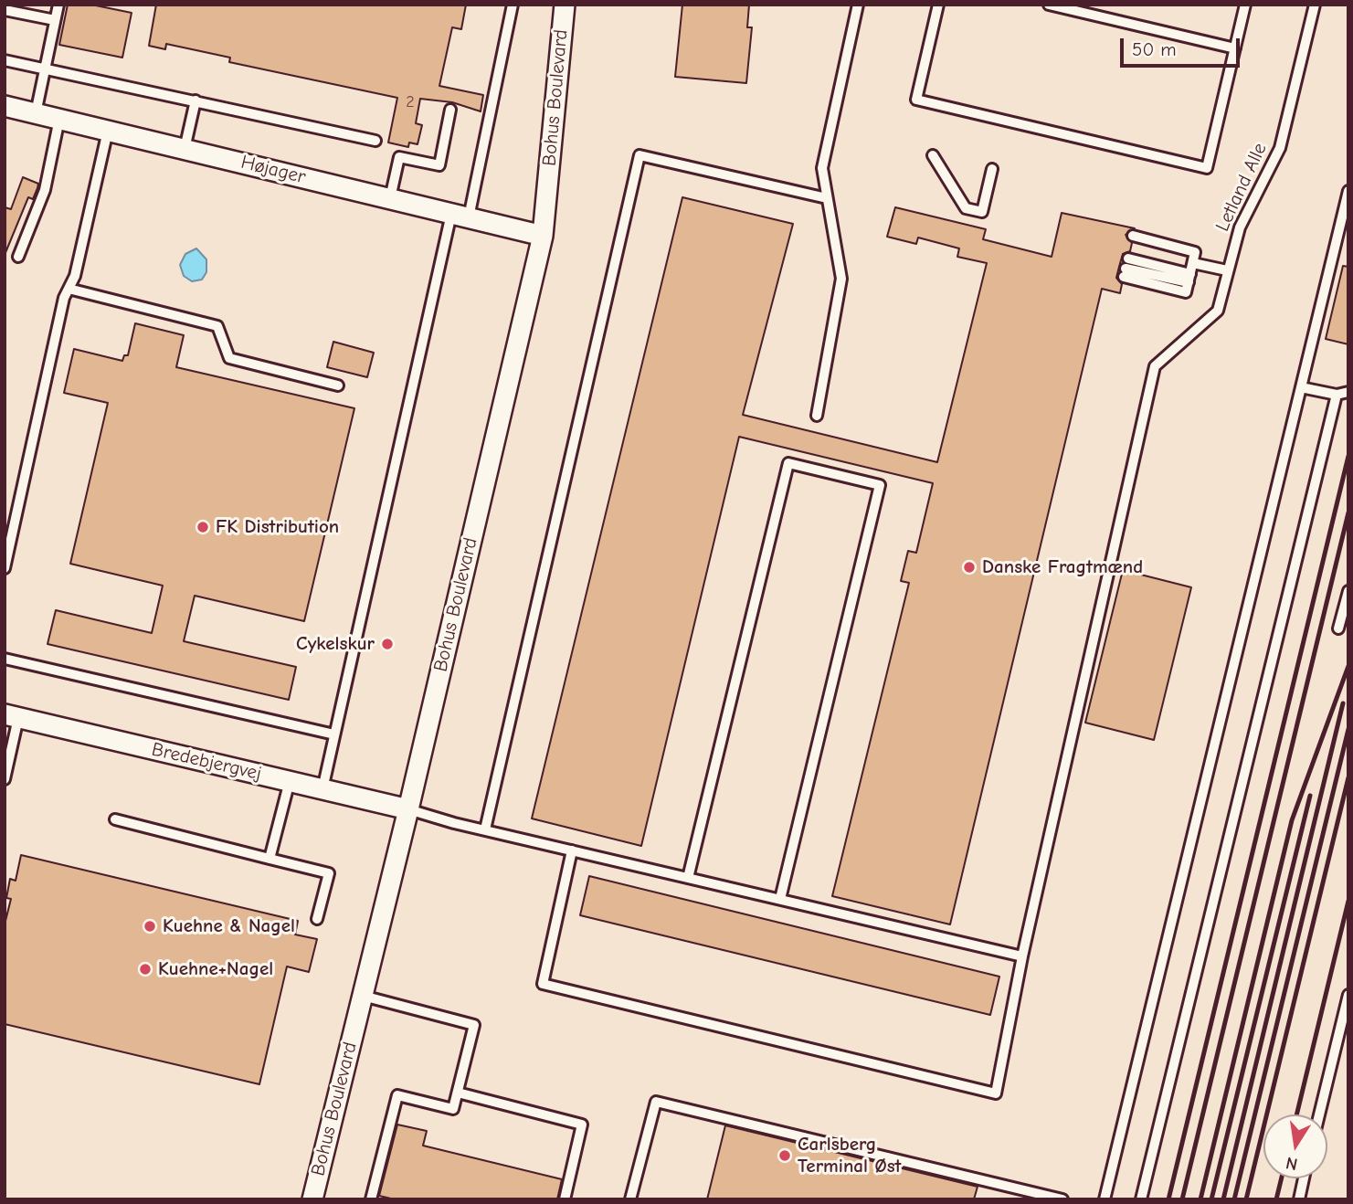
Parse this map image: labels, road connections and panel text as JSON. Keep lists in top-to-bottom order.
{
  "streets": {
    "street": ["Bohus Boulevard", "Højager", "Bredebjergvej"],
    "lane": ["Letland Alle"]
  },
  "crossings": [
    ["Bohus Boulevard", "Højager"],
    ["Bohus Boulevard", "Bredebjergvej"]
  ],
  "places": [
    "FK Distribution",
    "Danske Fragtmænd",
    "Cykelskur",
    "Kuehne & Nagel",
    "Kuehne+Nagel",
    "Carlsberg Terminal Øst"
  ],
  "house_numbers": ["2"],
  "scale_bar": "50 m",
  "north": "bottom"
}
